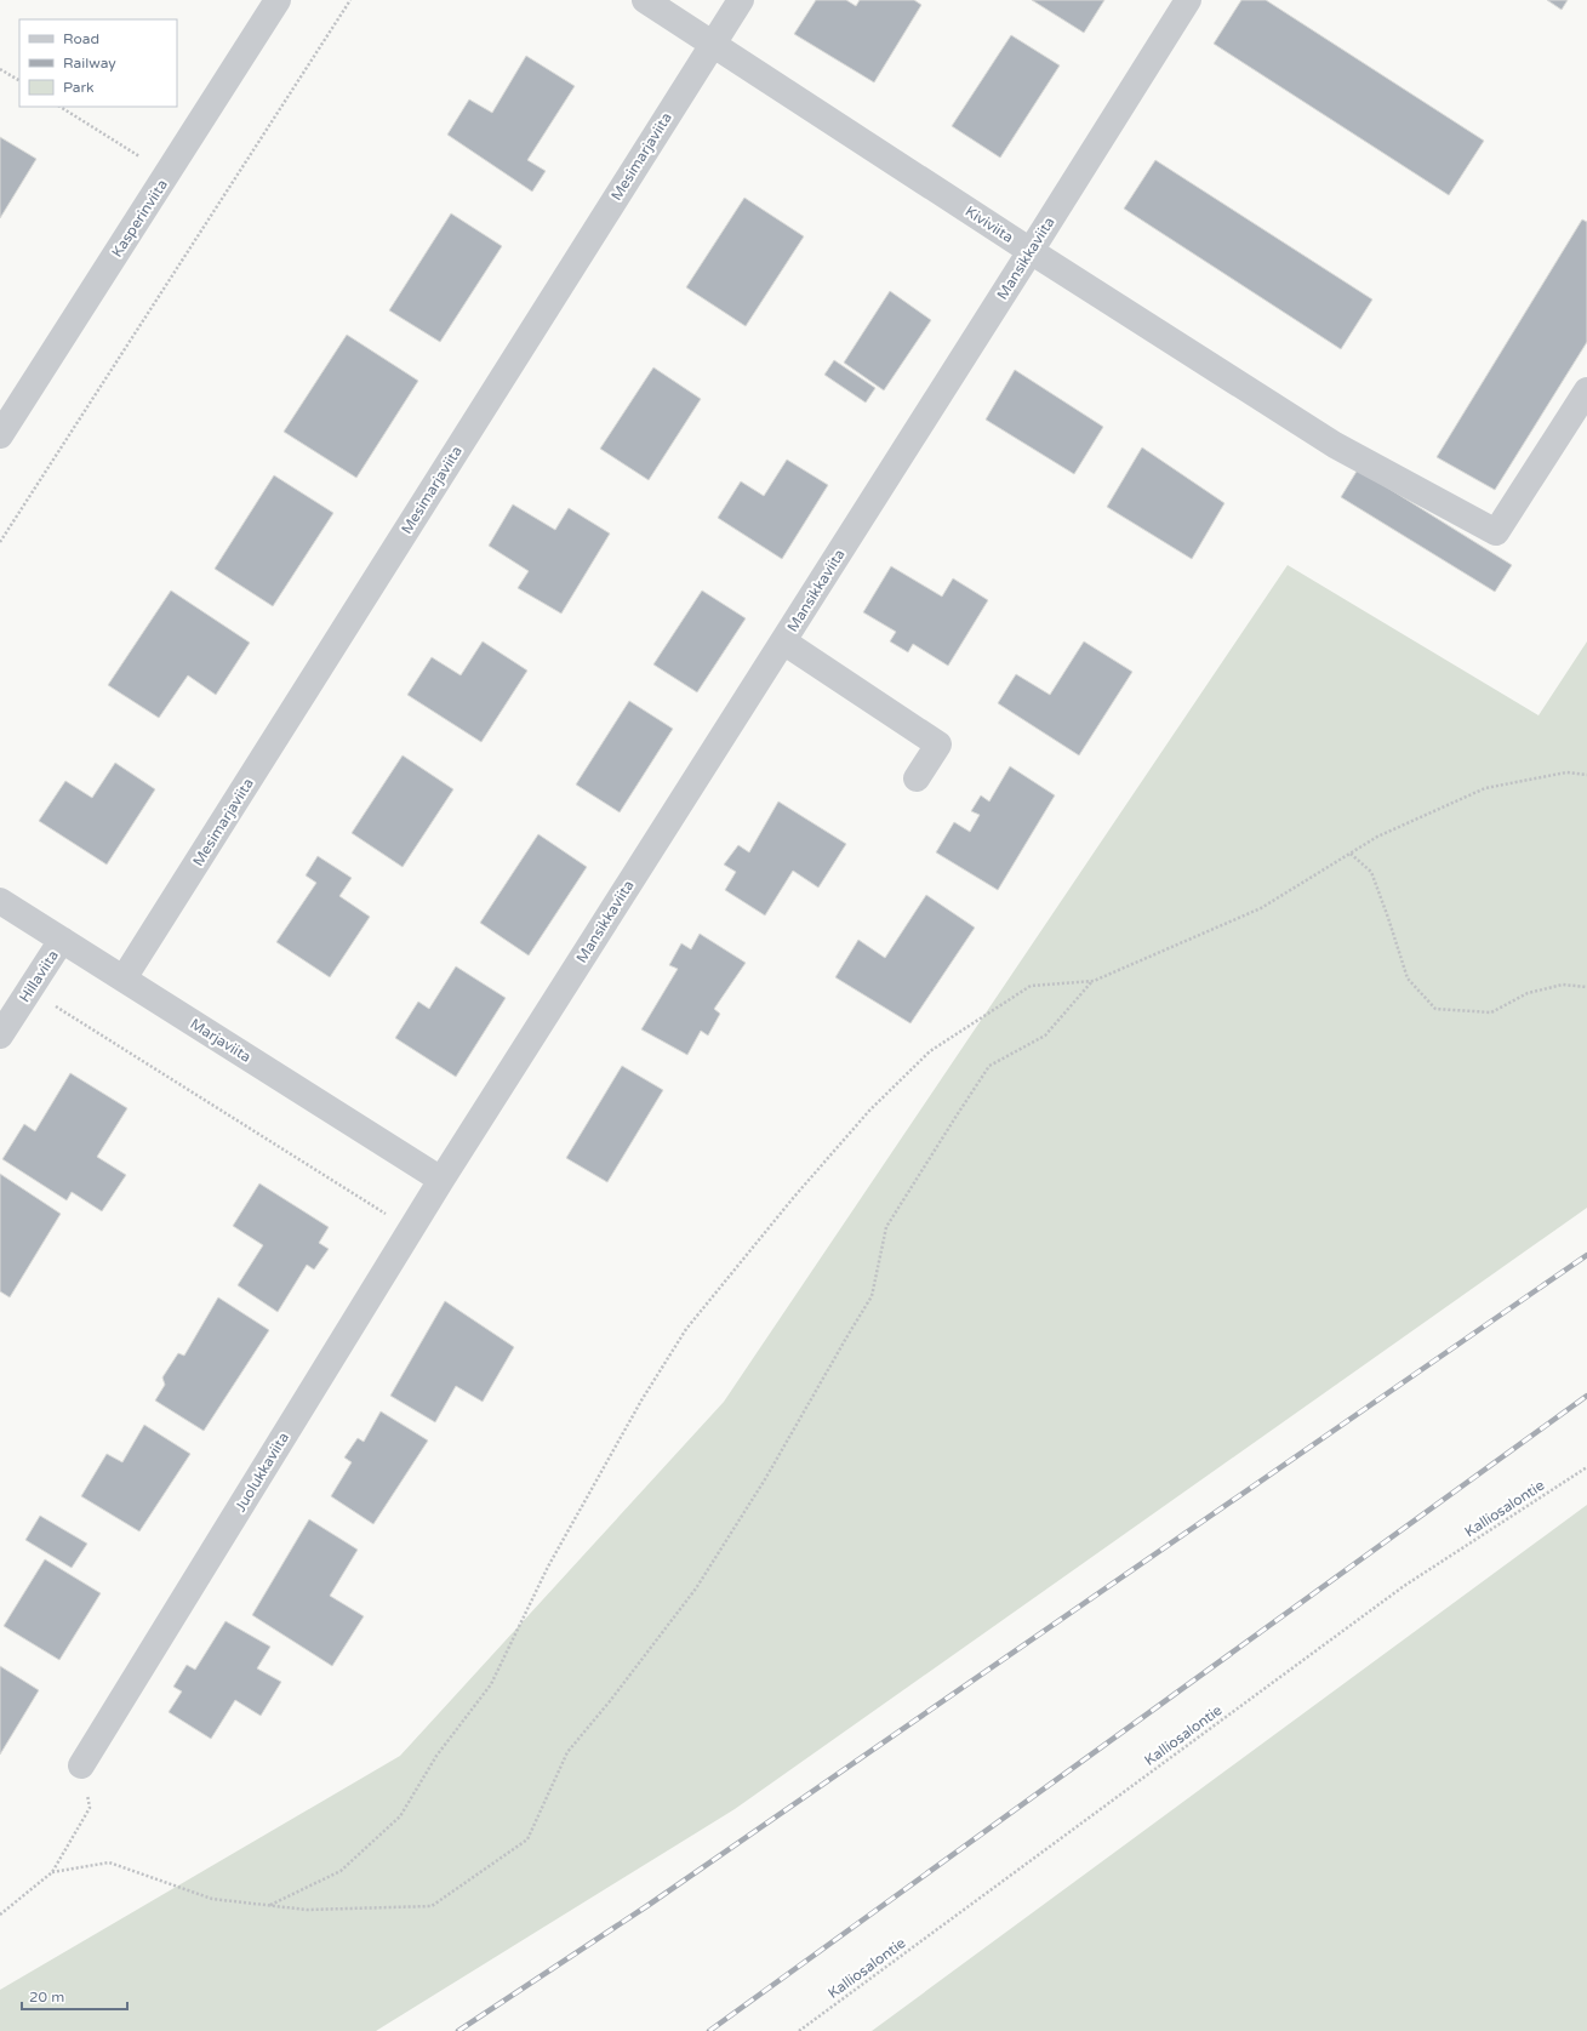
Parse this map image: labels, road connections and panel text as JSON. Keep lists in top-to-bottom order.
{
  "streets": {
    "street": [
      "Mesimarjaviita",
      "Kasperinviita",
      "Kiviviita",
      "Mansikkaviita",
      "Hillaviita",
      "Marjaviita",
      "Juolukkaviita"
    ],
    "path": ["Kalliosalontie"]
  },
  "crossings": [
    ["Mesimarjaviita", "Kiviviita"],
    ["Mesimarjaviita", "Marjaviita"],
    ["Kiviviita", "Mansikkaviita"],
    ["Mansikkaviita", "Marjaviita"],
    ["Mansikkaviita", "Juolukkaviita"],
    ["Hillaviita", "Marjaviita"],
    ["Marjaviita", "Juolukkaviita"]
  ],
  "legend": ["Road", "Railway", "Park"],
  "scale_bar": "20 m"
}
